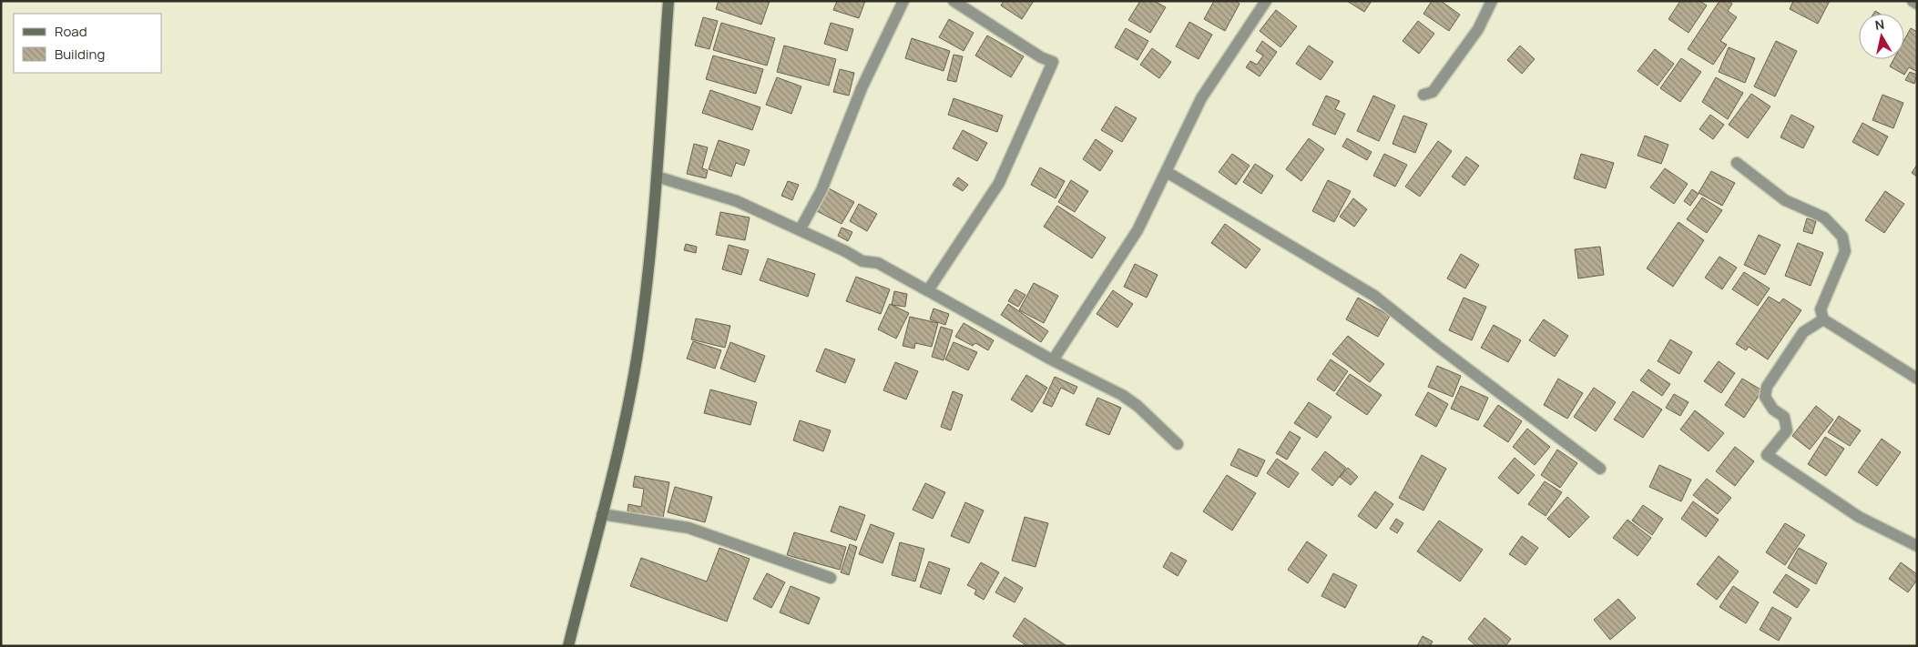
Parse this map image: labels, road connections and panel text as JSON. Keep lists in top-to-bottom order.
{
  "legend": ["Road", "Building"],
  "north": "top"
}
